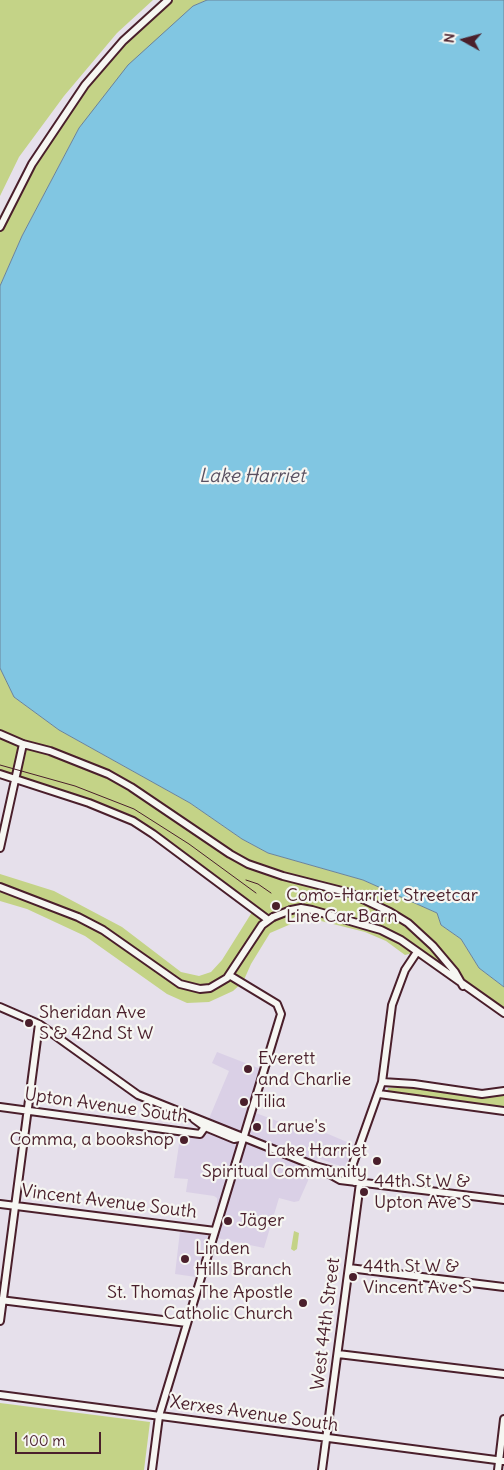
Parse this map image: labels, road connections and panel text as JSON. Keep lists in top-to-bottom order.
{
  "streets": {
    "street": [
      "Upton Avenue South",
      "Vincent Avenue South",
      "West 44th Street",
      "Xerxes Avenue South"
    ]
  },
  "crossings": [
    ["West 44th Street", "Xerxes Avenue South"]
  ],
  "water": ["Lake Harriet"],
  "places": [
    "Como-Harriet Streetcar Line Car Barn",
    "Sheridan Ave S & 42nd St W",
    "Everett and Charlie",
    "Tilia",
    "Larue's",
    "Comma, a bookshop",
    "Lake Harriet Spiritual Community",
    "44th St W & Upton Ave S",
    "Jäger",
    "Linden Hills Branch",
    "44th St W & Vincent Ave S",
    "St. Thomas The Apostle Catholic Church"
  ],
  "scale_bar": "100 m",
  "north": "left"
}
